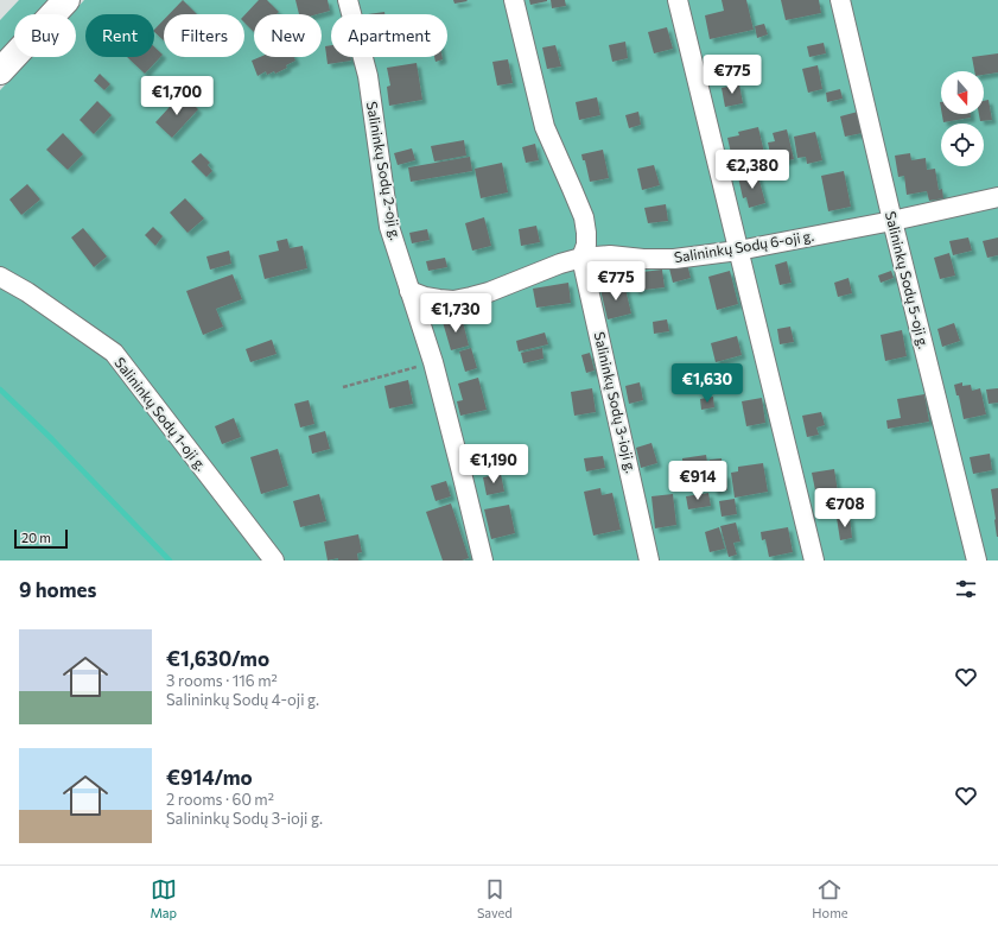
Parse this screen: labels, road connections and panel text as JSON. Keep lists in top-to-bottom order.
{
  "streets": {
    "street": [
      "Salininkų Sodų 2-oji g.",
      "Salininkų Sodų 6-oji g.",
      "Salininkų Sodų 5-oji g.",
      "Salininkų Sodų 3-ioji g.",
      "Salininkų Sodų 1-oji g."
    ]
  },
  "crossings": [
    ["Salininkų Sodų 2-oji g.", "Salininkų Sodų 6-oji g."],
    ["Salininkų Sodų 6-oji g.", "Salininkų Sodų 5-oji g."],
    ["Salininkų Sodų 6-oji g.", "Salininkų Sodų 3-ioji g."]
  ],
  "scale_bar": "20 m",
  "north": "bottom",
  "page": {
    "chip": [
      "Buy",
      "Rent",
      "Filters",
      "New",
      "Apartment"
    ],
    "price": [
      "€775",
      "€1,700",
      "€2,380",
      "€775",
      "€1,730",
      "€1,630",
      "€1,190",
      "€914",
      "€708"
    ],
    "scale": "20 m",
    "heading": "9 homes",
    "list": [
      {
        "name": "€1,630/mo",
        "note": "3 rooms · 116 m² · Salininkų Sodų 4-oji g."
      },
      {
        "name": "€914/mo",
        "note": "2 rooms · 60 m² · Salininkų Sodų 3-ioji g."
      }
    ],
    "tabs": ["Map", "Saved", "Home"]
  }
}
